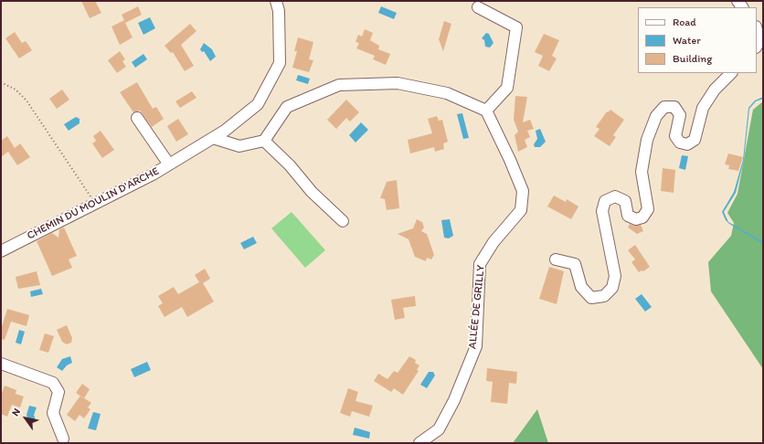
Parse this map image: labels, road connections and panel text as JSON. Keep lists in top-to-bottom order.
{
  "streets": {
    "street": ["CHEMIN DU MOULIN D'ARCHE", "ALLÉE DE GRILLY"]
  },
  "legend": ["Road", "Water", "Building"],
  "north": "top left"
}
